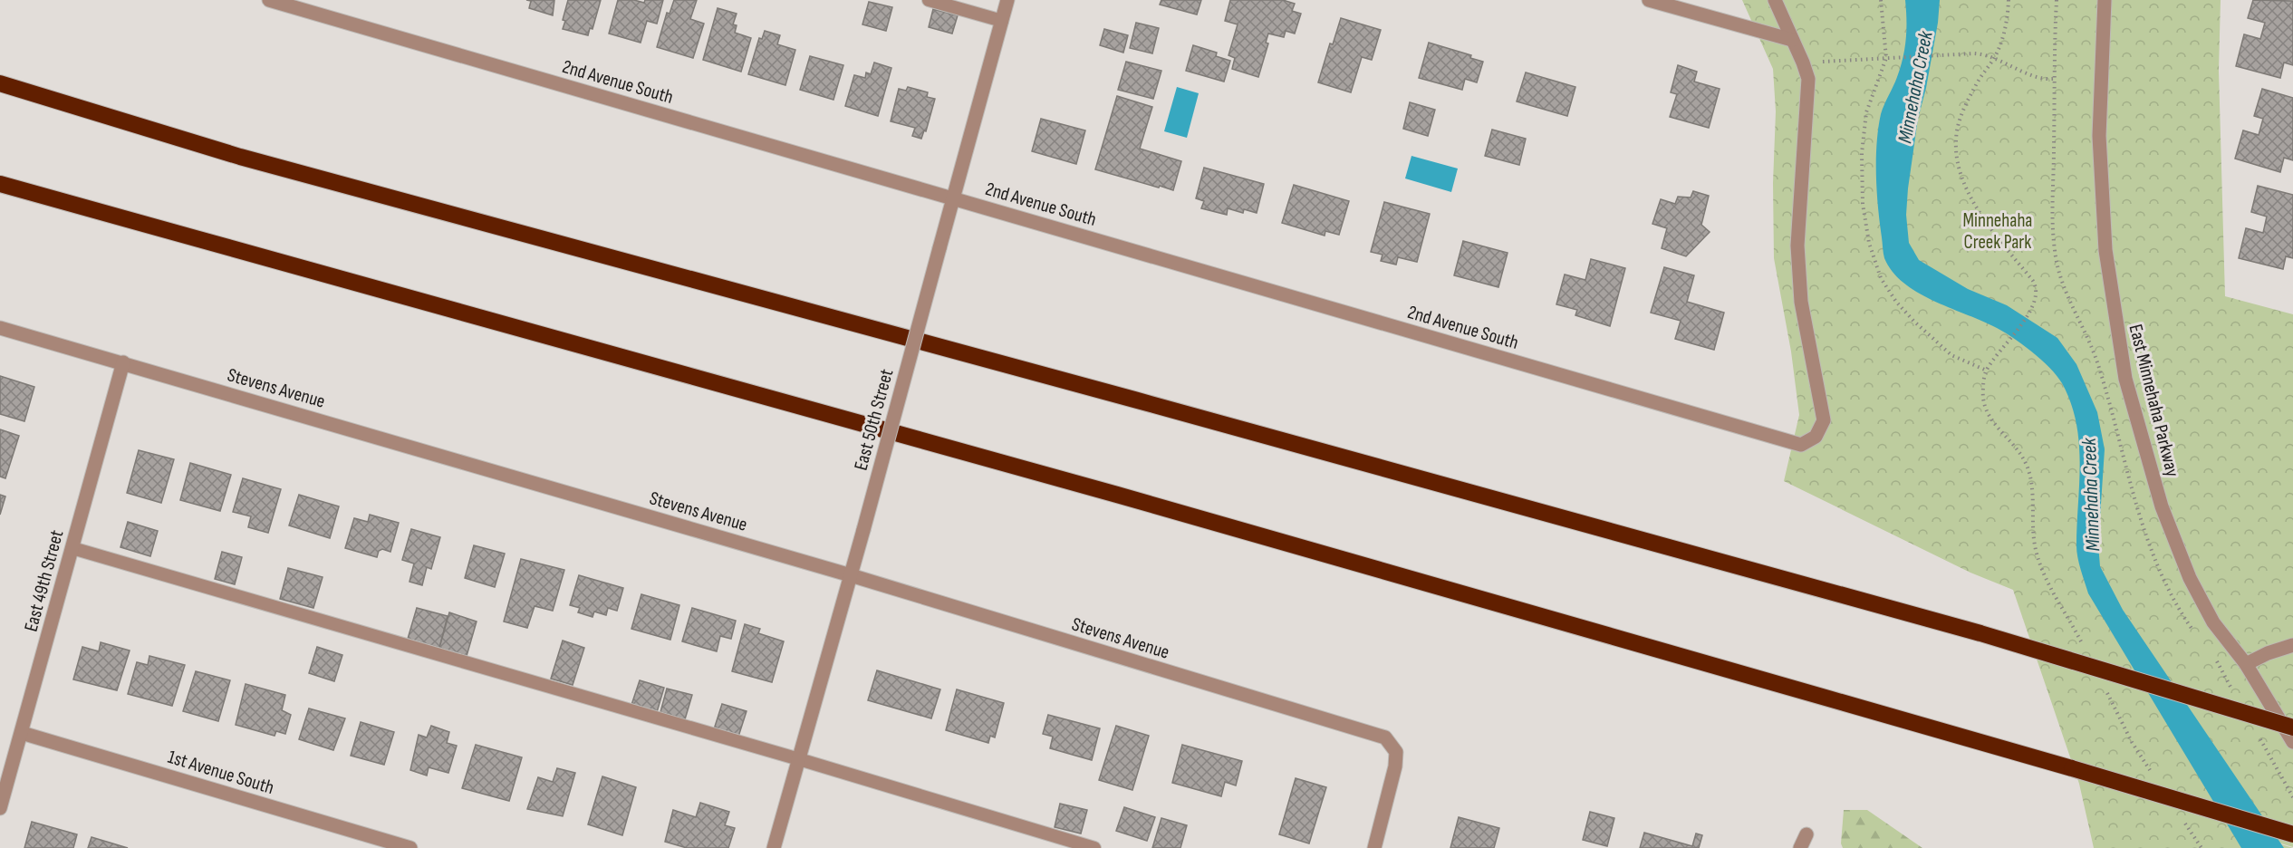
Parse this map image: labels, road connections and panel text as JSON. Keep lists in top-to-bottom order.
{
  "streets": {
    "street": [
      "2nd Avenue South",
      "Stevens Avenue",
      "East Minnehaha Parkway",
      "East 50th Street",
      "East 49th Street",
      "1st Avenue South"
    ]
  },
  "crossings": [
    ["2nd Avenue South", "East 50th Street"],
    ["Stevens Avenue", "East 50th Street"],
    ["Stevens Avenue", "East 49th Street"],
    ["East 49th Street", "1st Avenue South"]
  ],
  "water": ["Minnehaha Creek"],
  "parks": ["Minnehaha Creek Park"]
}
